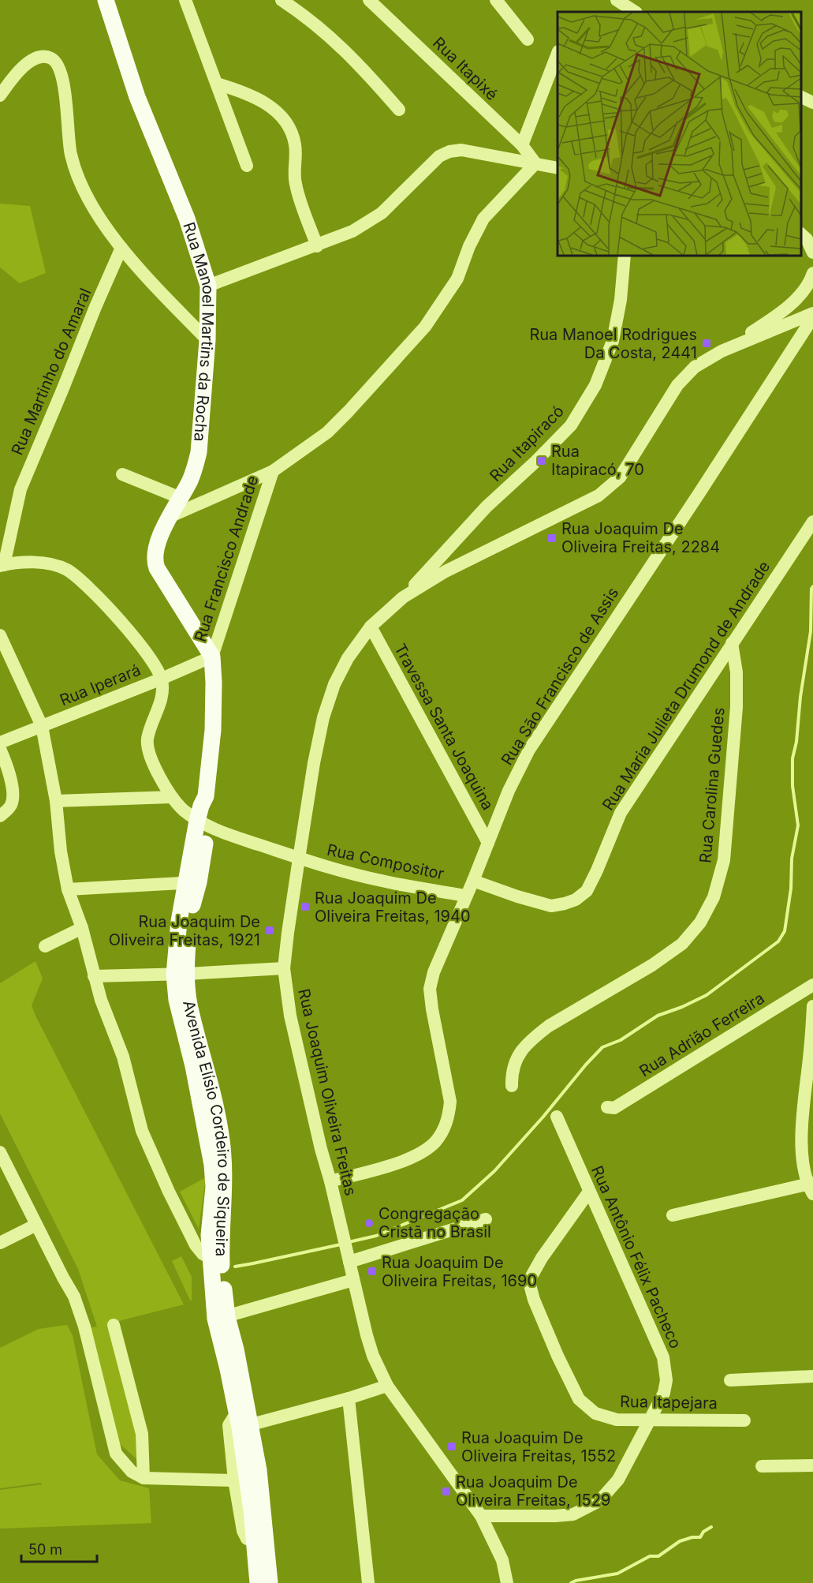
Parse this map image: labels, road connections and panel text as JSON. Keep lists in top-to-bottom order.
{
  "streets": {
    "main road": ["Rua Manoel Martins da Rocha", "Avenida Elísio Cordeiro de Siqueira"],
    "street": [
      "Rua Itapixé",
      "Rua Martinho do Amaral",
      "Rua Itapiracó",
      "Rua Francisco Andrade",
      "Rua São Francisco de Assis",
      "Rua Iperará",
      "Rua Maria Julieta Drumond de Andrade",
      "Travessa Santa Joaquina",
      "Rua Carolina Guedes",
      "Rua Compositor",
      "Rua Adrião Ferreira",
      "Rua Joaquim Oliveira Freitas",
      "Rua Antônio Félix Pacheco",
      "Rua Itapejara"
    ]
  },
  "crossings": [
    ["Rua Manoel Martins da Rocha", "Rua Francisco Andrade"],
    ["Rua Manoel Martins da Rocha", "Rua Iperará"],
    ["Rua Manoel Martins da Rocha", "Avenida Elísio Cordeiro de Siqueira"],
    ["Rua Itapiracó", "Rua Joaquim Oliveira Freitas"],
    ["Rua Francisco Andrade", "Rua Iperará"],
    ["Rua São Francisco de Assis", "Rua Maria Julieta Drumond de Andrade"],
    ["Rua São Francisco de Assis", "Travessa Santa Joaquina"],
    ["Rua São Francisco de Assis", "Rua Compositor"],
    ["Rua São Francisco de Assis", "Rua Joaquim Oliveira Freitas"],
    ["Rua Maria Julieta Drumond de Andrade", "Rua Carolina Guedes"],
    ["Travessa Santa Joaquina", "Rua Joaquim Oliveira Freitas"],
    ["Rua Compositor", "Rua Joaquim Oliveira Freitas"],
    ["Rua Joaquim Oliveira Freitas", "Rua Antônio Félix Pacheco"],
    ["Rua Antônio Félix Pacheco", "Rua Itapejara"]
  ],
  "places": {
    "transit": [
      "Rua Manoel Rodrigues Da Costa, 2441",
      "Rua Itapiracó, 70",
      "Rua Joaquim De Oliveira Freitas, 2284",
      "Rua Joaquim De Oliveira Freitas, 1940",
      "Rua Joaquim De Oliveira Freitas, 1921",
      "Rua Joaquim De Oliveira Freitas, 1690",
      "Rua Joaquim De Oliveira Freitas, 1552",
      "Rua Joaquim De Oliveira Freitas, 1529"
    ],
    "other": ["Congregação Cristã no Brasil"]
  },
  "scale_bar": "50 m"
}
